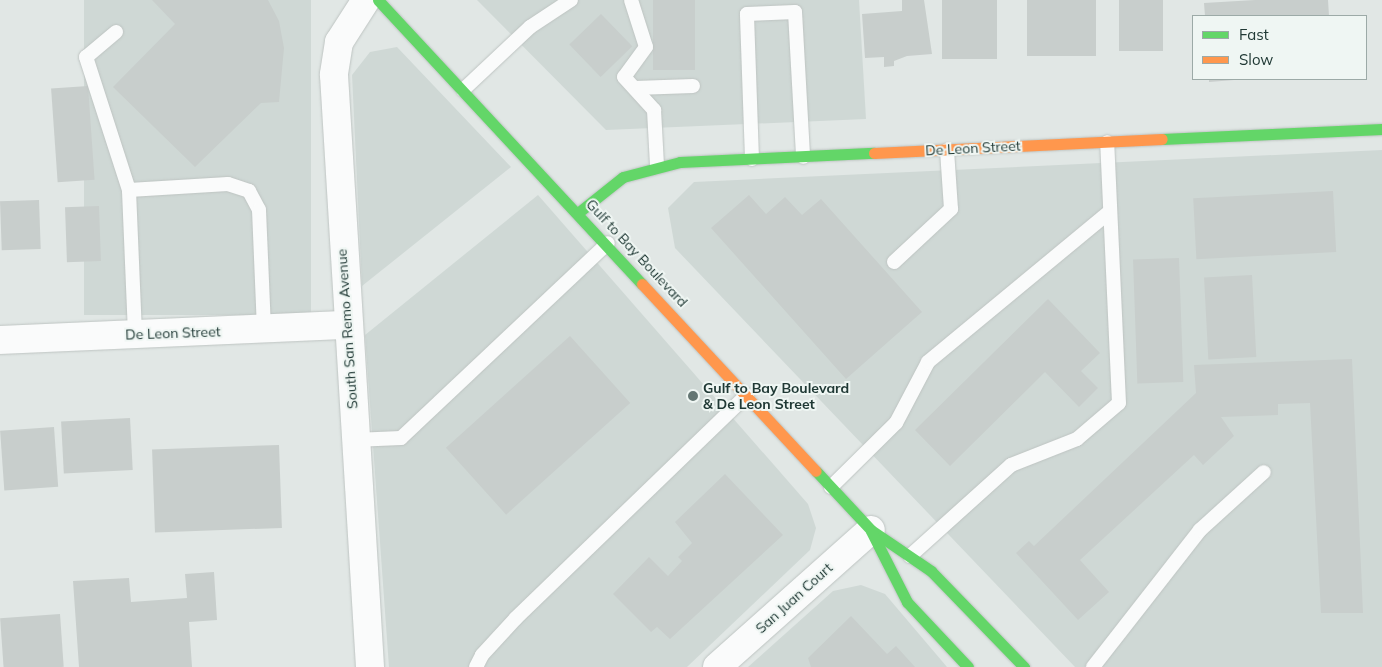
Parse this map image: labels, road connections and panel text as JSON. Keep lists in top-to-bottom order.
{
  "streets": {
    "street": [
      "De Leon Street",
      "Gulf to Bay Boulevard",
      "South San Remo Avenue",
      "San Juan Court"
    ]
  },
  "crossings": [
    ["De Leon Street", "Gulf to Bay Boulevard"],
    ["De Leon Street", "South San Remo Avenue"],
    ["Gulf to Bay Boulevard", "San Juan Court"]
  ],
  "places": ["Gulf to Bay Boulevard & De Leon Street"],
  "legend": ["Fast", "Slow"]
}
